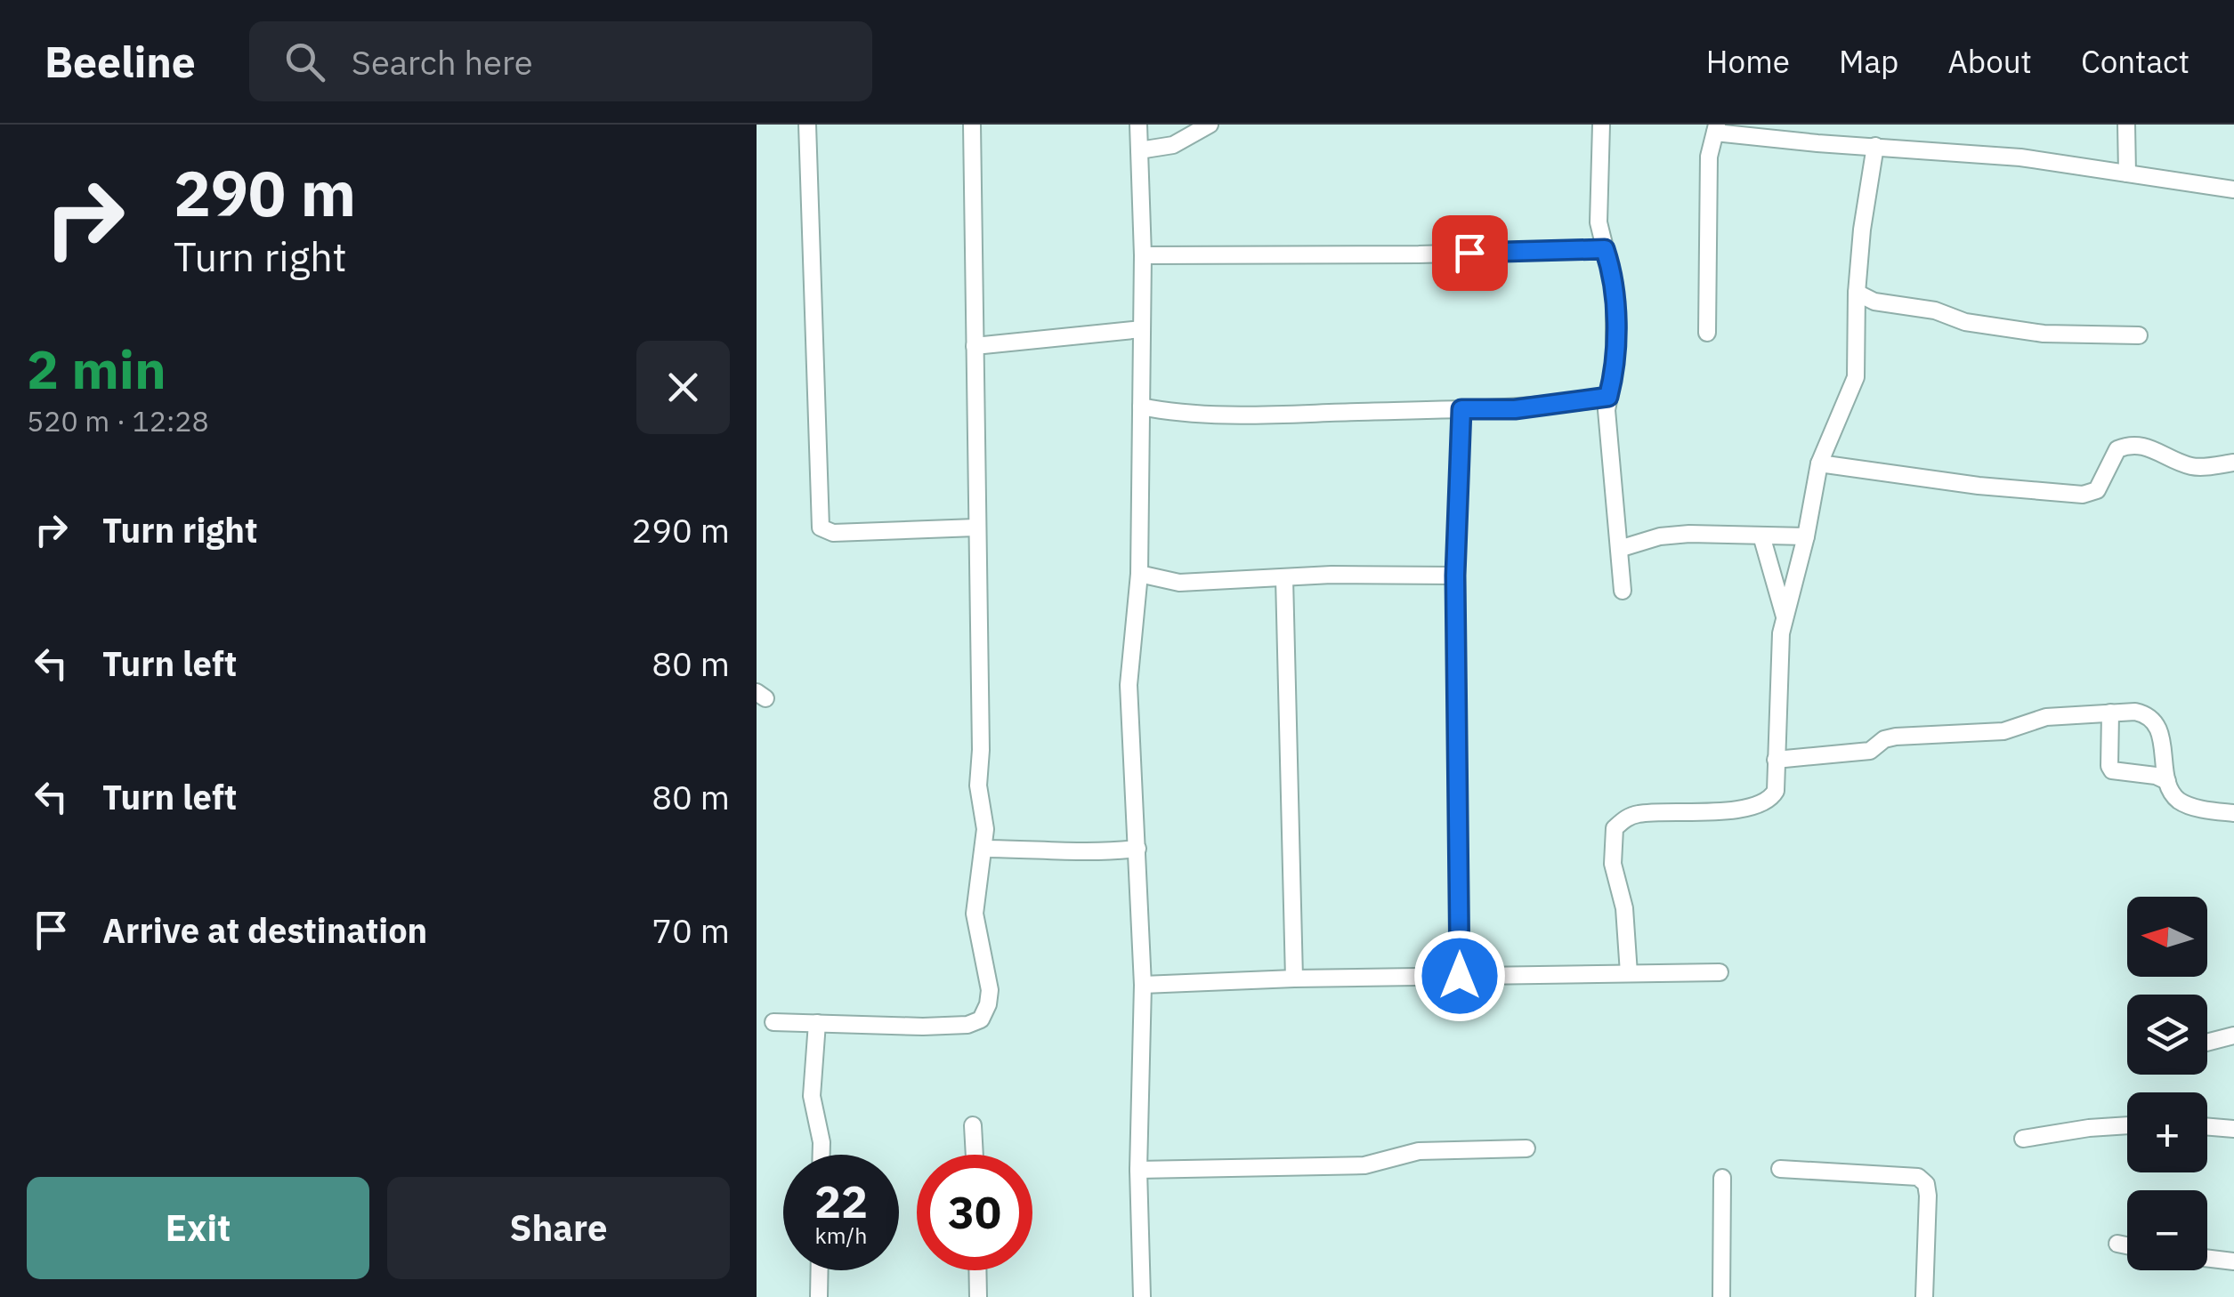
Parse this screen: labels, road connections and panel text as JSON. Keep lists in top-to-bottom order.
{
  "north": "left",
  "page": {
    "header": "Beeline",
    "search": "Search here",
    "nav": [
      "Home",
      "Map",
      "About",
      "Contact"
    ],
    "turn": ["290 m", "Turn right"],
    "heading": ["2 min", "520 m · 12:28"],
    "list": [
      {
        "name": "Turn right",
        "value": "290 m"
      },
      {
        "name": "Turn left",
        "value": "80 m"
      },
      {
        "name": "Turn left",
        "value": "80 m"
      },
      {
        "name": "Arrive at destination",
        "value": "70 m"
      }
    ],
    "map_buttons": ["+", "−"],
    "speed": "22 km/h",
    "limit": "30",
    "buttons": ["Exit", "Share"]
  }
}
